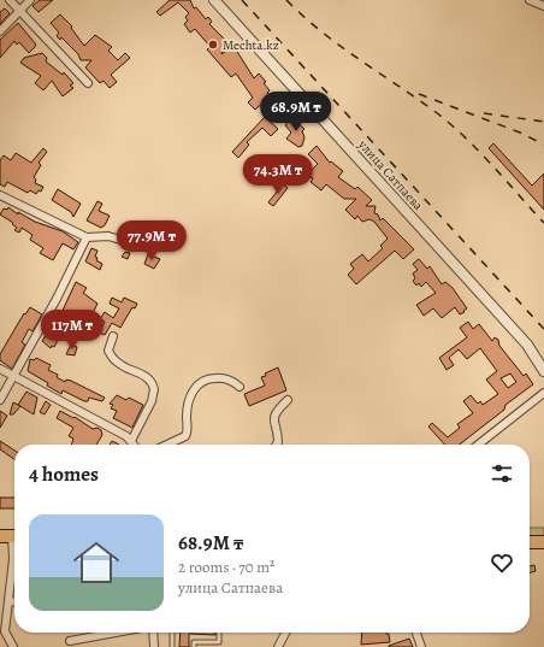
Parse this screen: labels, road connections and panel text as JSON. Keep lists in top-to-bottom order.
{
  "streets": {
    "street": ["улица Сатпаева"]
  },
  "places": ["Mechta.kz"],
  "page": {
    "price": [
      "68.9M ₸",
      "74.3M ₸",
      "77.9M ₸",
      "117M ₸"
    ],
    "heading": "4 homes",
    "list": [
      {
        "name": "68.9M ₸",
        "note": "2 rooms · 70 m² · улица Сатпаева"
      }
    ]
  }
}
